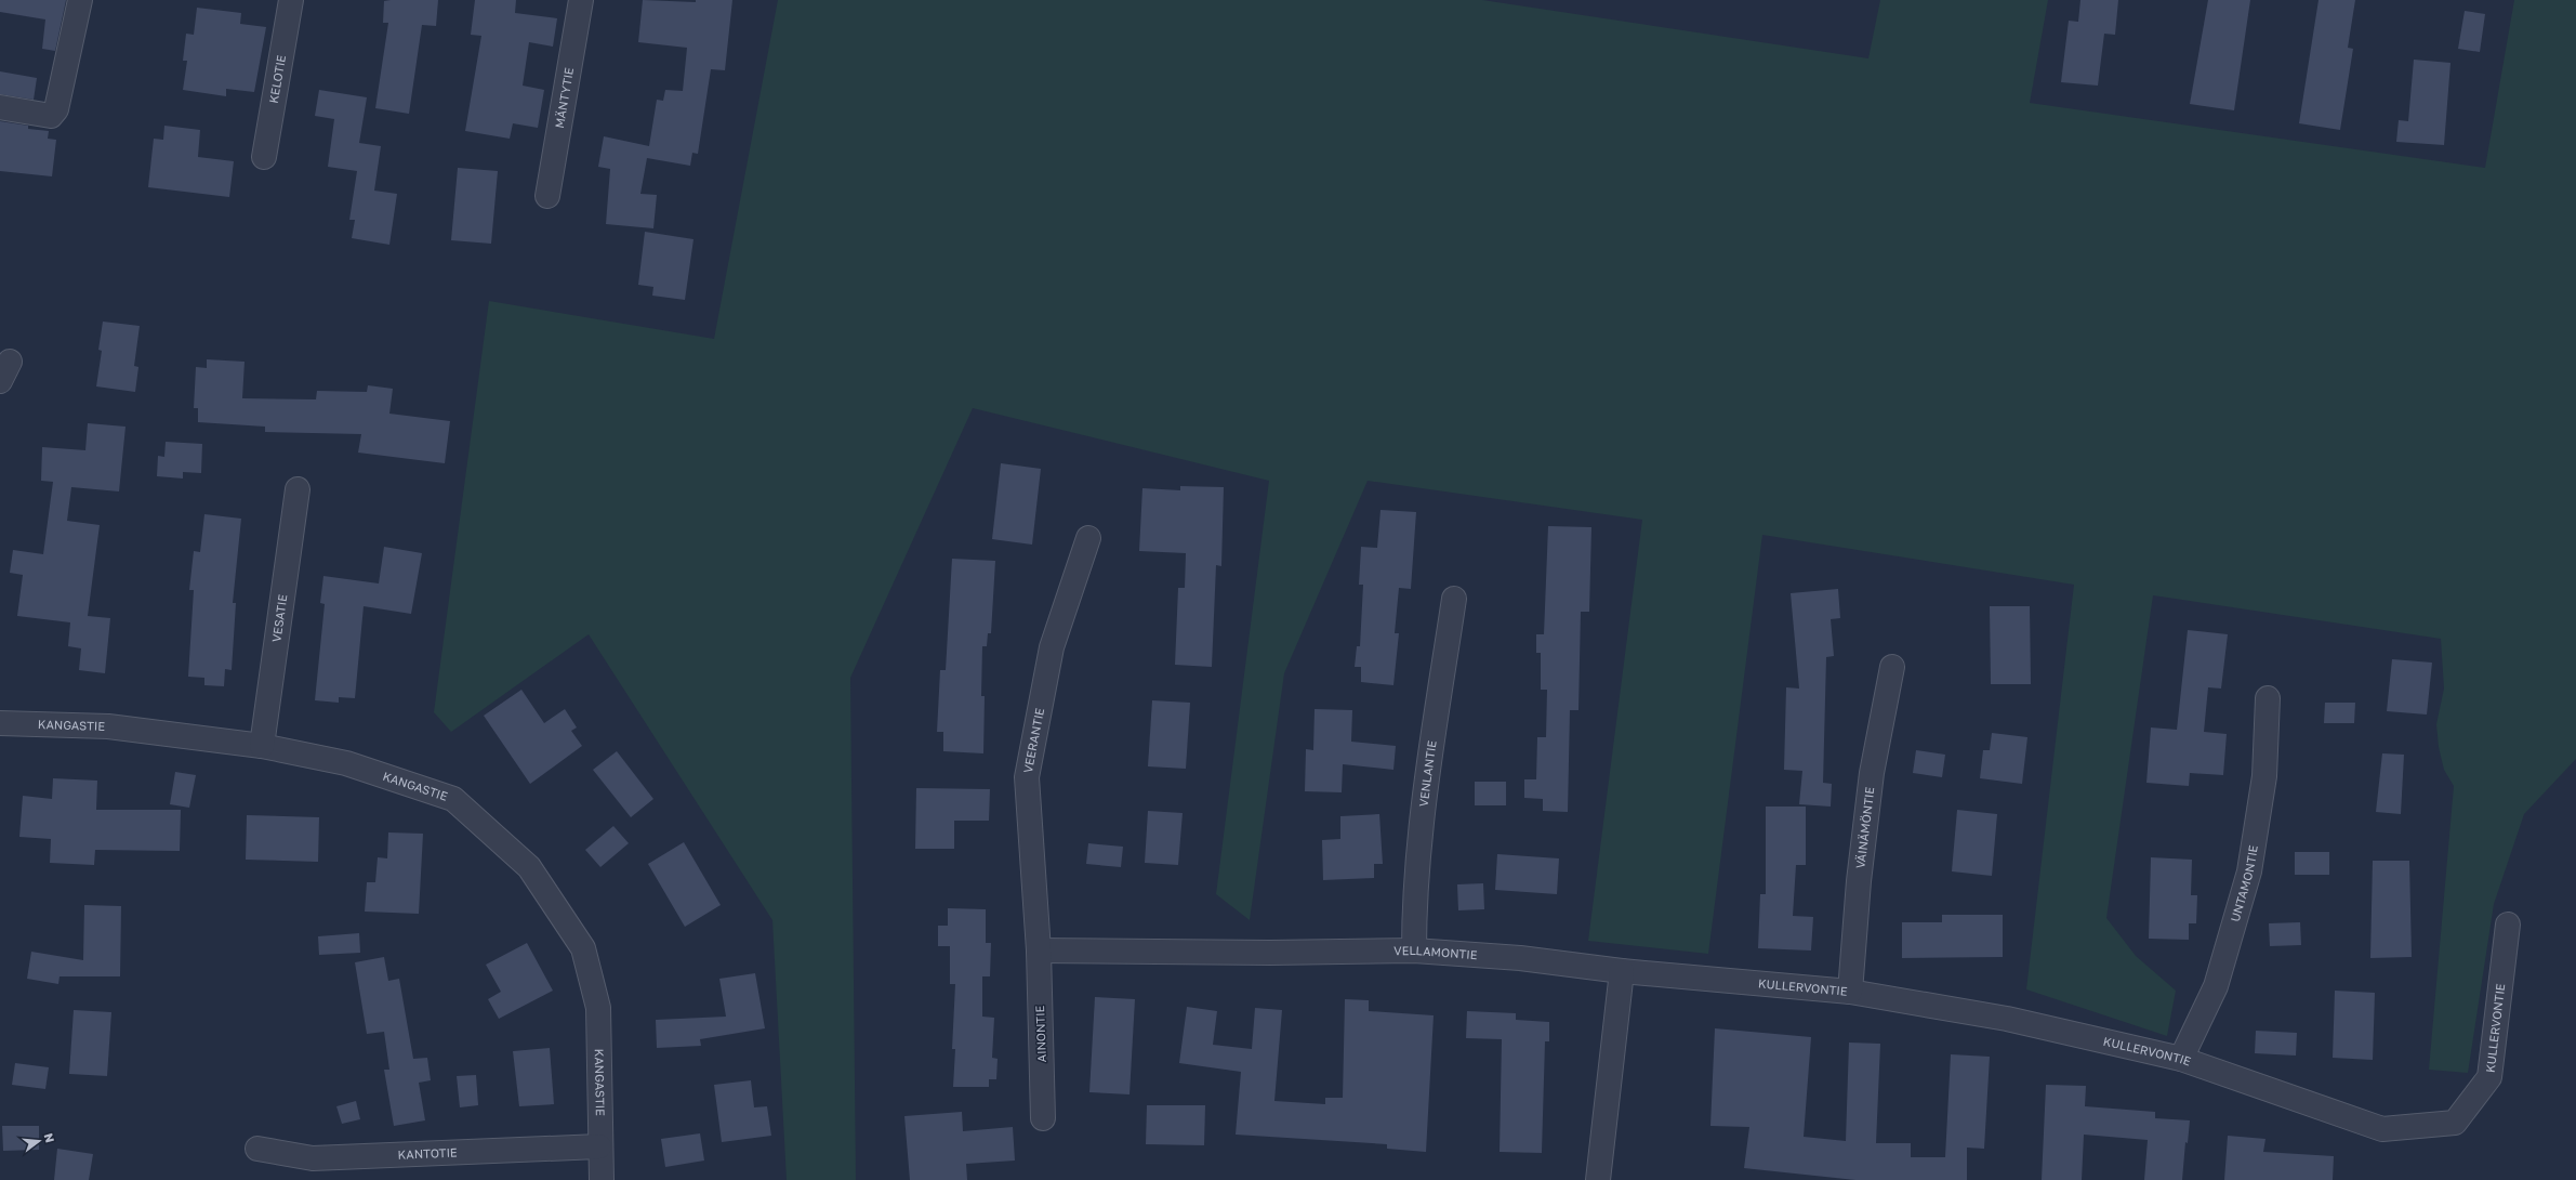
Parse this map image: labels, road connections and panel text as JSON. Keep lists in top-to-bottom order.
{
  "streets": {
    "street": [
      "KELOTIE",
      "MÄNTYTIE",
      "VESATIE",
      "KANGASTIE",
      "VEERANTIE",
      "VENLANTIE",
      "VÄINÄMÖNTIE",
      "UNTAMONTIE",
      "VELLAMONTIE",
      "KULLERVONTIE",
      "AINONTIE",
      "KANTOTIE"
    ]
  },
  "crossings": [
    ["VESATIE", "KANGASTIE"],
    ["KANGASTIE", "KANTOTIE"],
    ["VEERANTIE", "VELLAMONTIE"],
    ["VEERANTIE", "AINONTIE"],
    ["VENLANTIE", "VELLAMONTIE"],
    ["VÄINÄMÖNTIE", "KULLERVONTIE"],
    ["UNTAMONTIE", "KULLERVONTIE"],
    ["VELLAMONTIE", "KULLERVONTIE"],
    ["VELLAMONTIE", "AINONTIE"]
  ],
  "north": "right"
}
